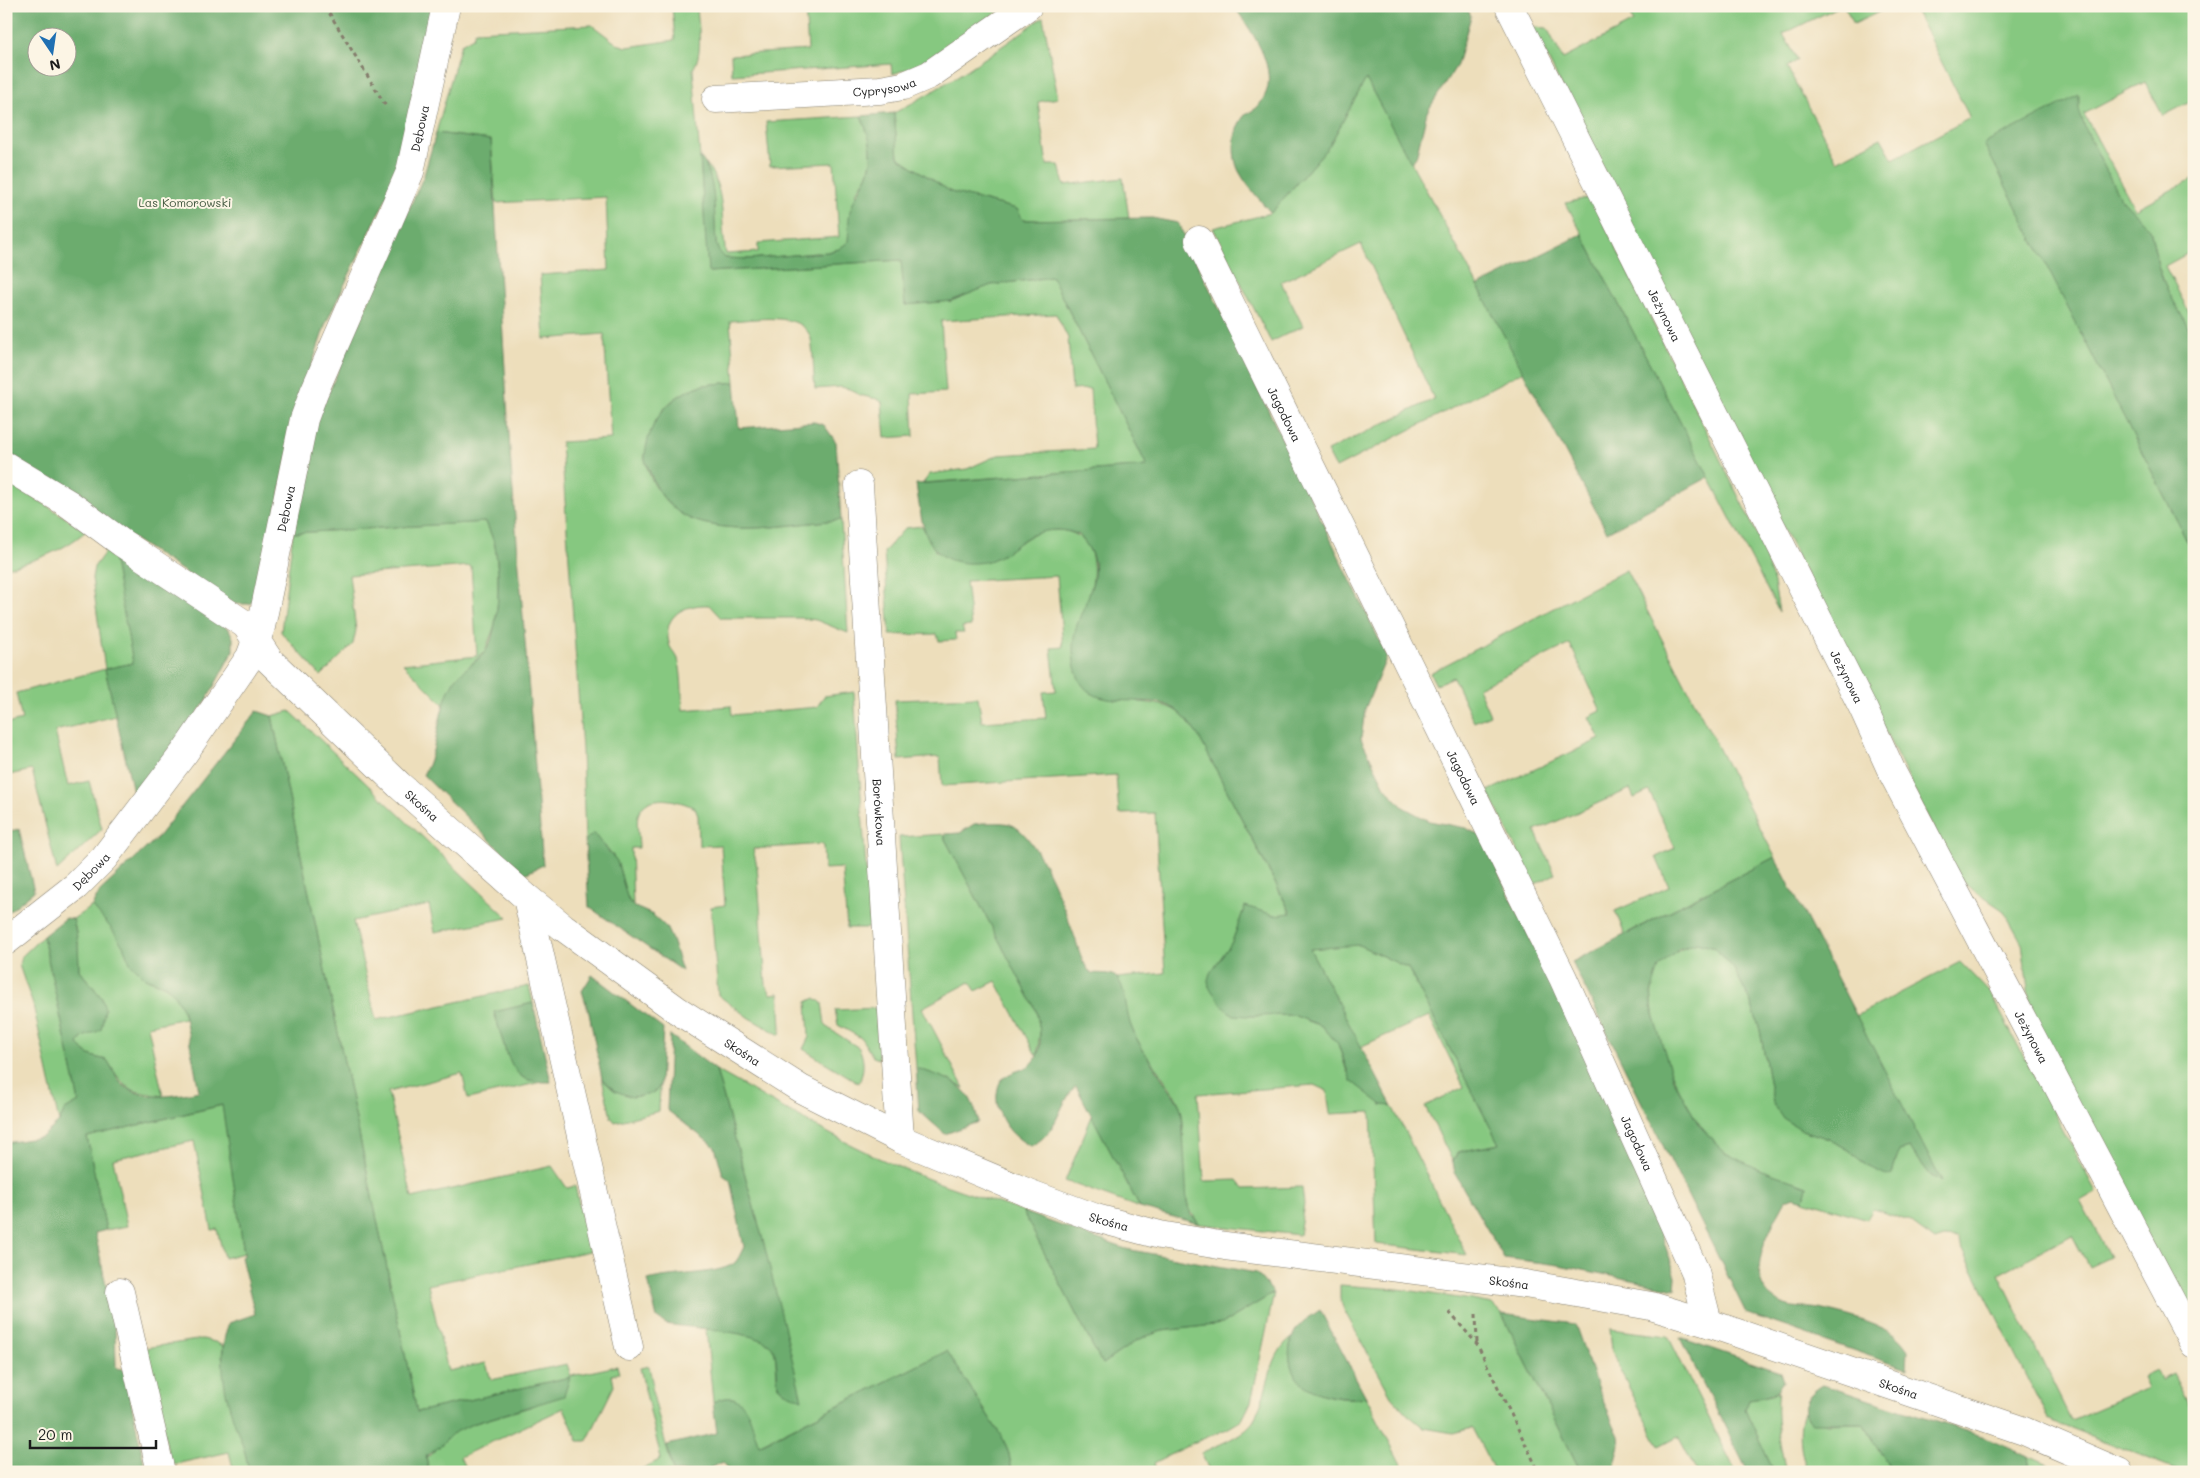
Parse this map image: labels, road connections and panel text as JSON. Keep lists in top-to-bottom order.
{
  "streets": {
    "street": [
      "Cyprysowa",
      "Dębowa",
      "Jeżynowa",
      "Jagodowa",
      "Skośna",
      "Borówkowa"
    ]
  },
  "crossings": [
    ["Dębowa", "Skośna"],
    ["Jagodowa", "Skośna"],
    ["Skośna", "Borówkowa"]
  ],
  "parks": ["Las Komorowski"],
  "scale_bar": "20 m",
  "north": "bottom"
}
